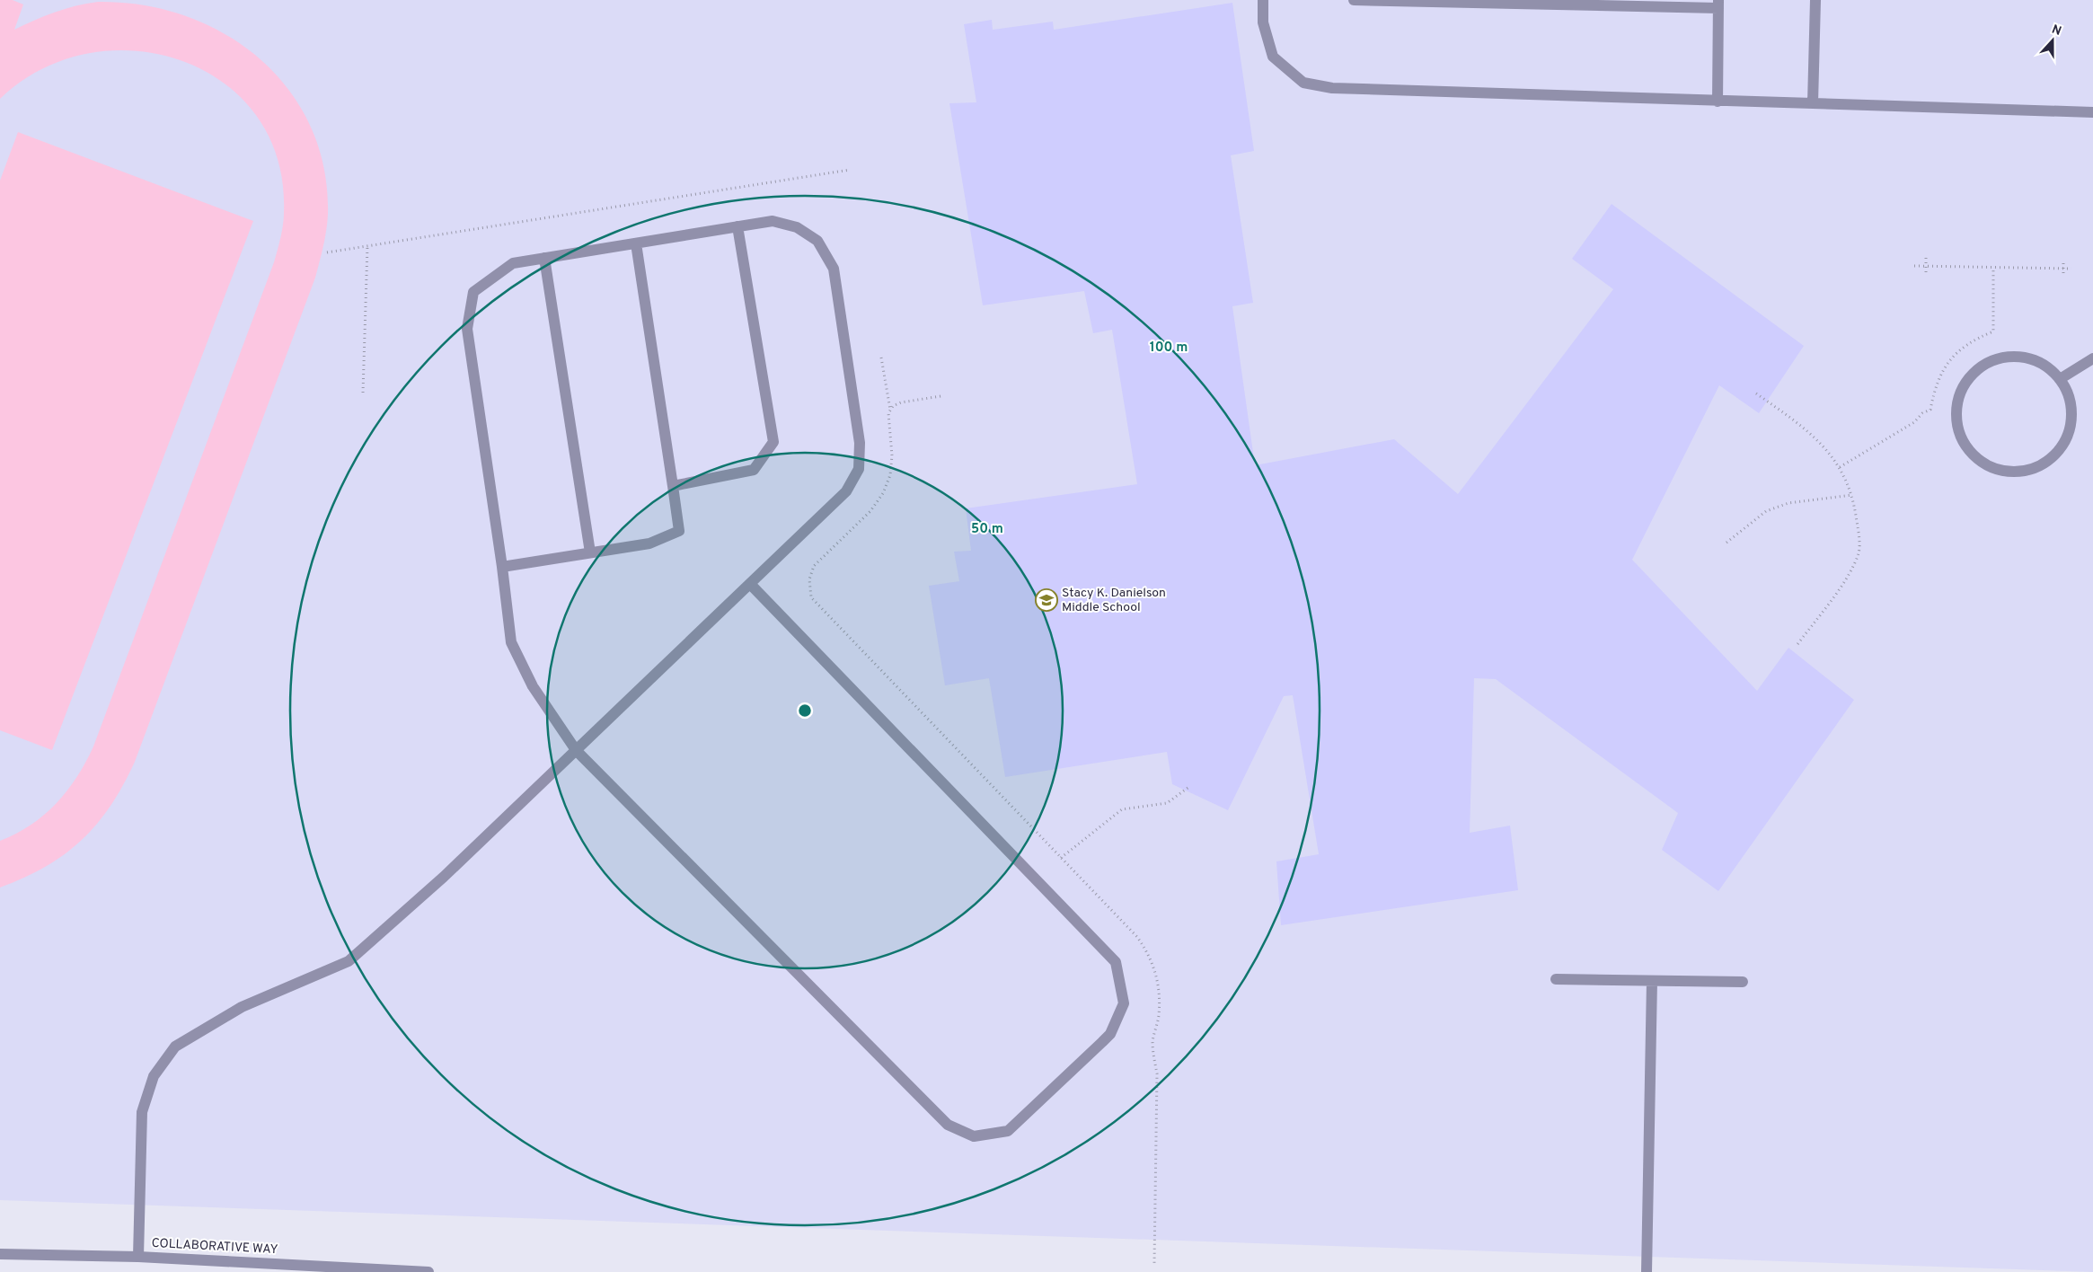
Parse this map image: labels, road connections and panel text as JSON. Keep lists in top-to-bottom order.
{
  "streets": {
    "street": ["COLLABORATIVE WAY"]
  },
  "places": {
    "school or university": ["Stacy K. Danielson Middle School"]
  },
  "north": "top",
  "rings": ["100 m", "50 m"]
}
